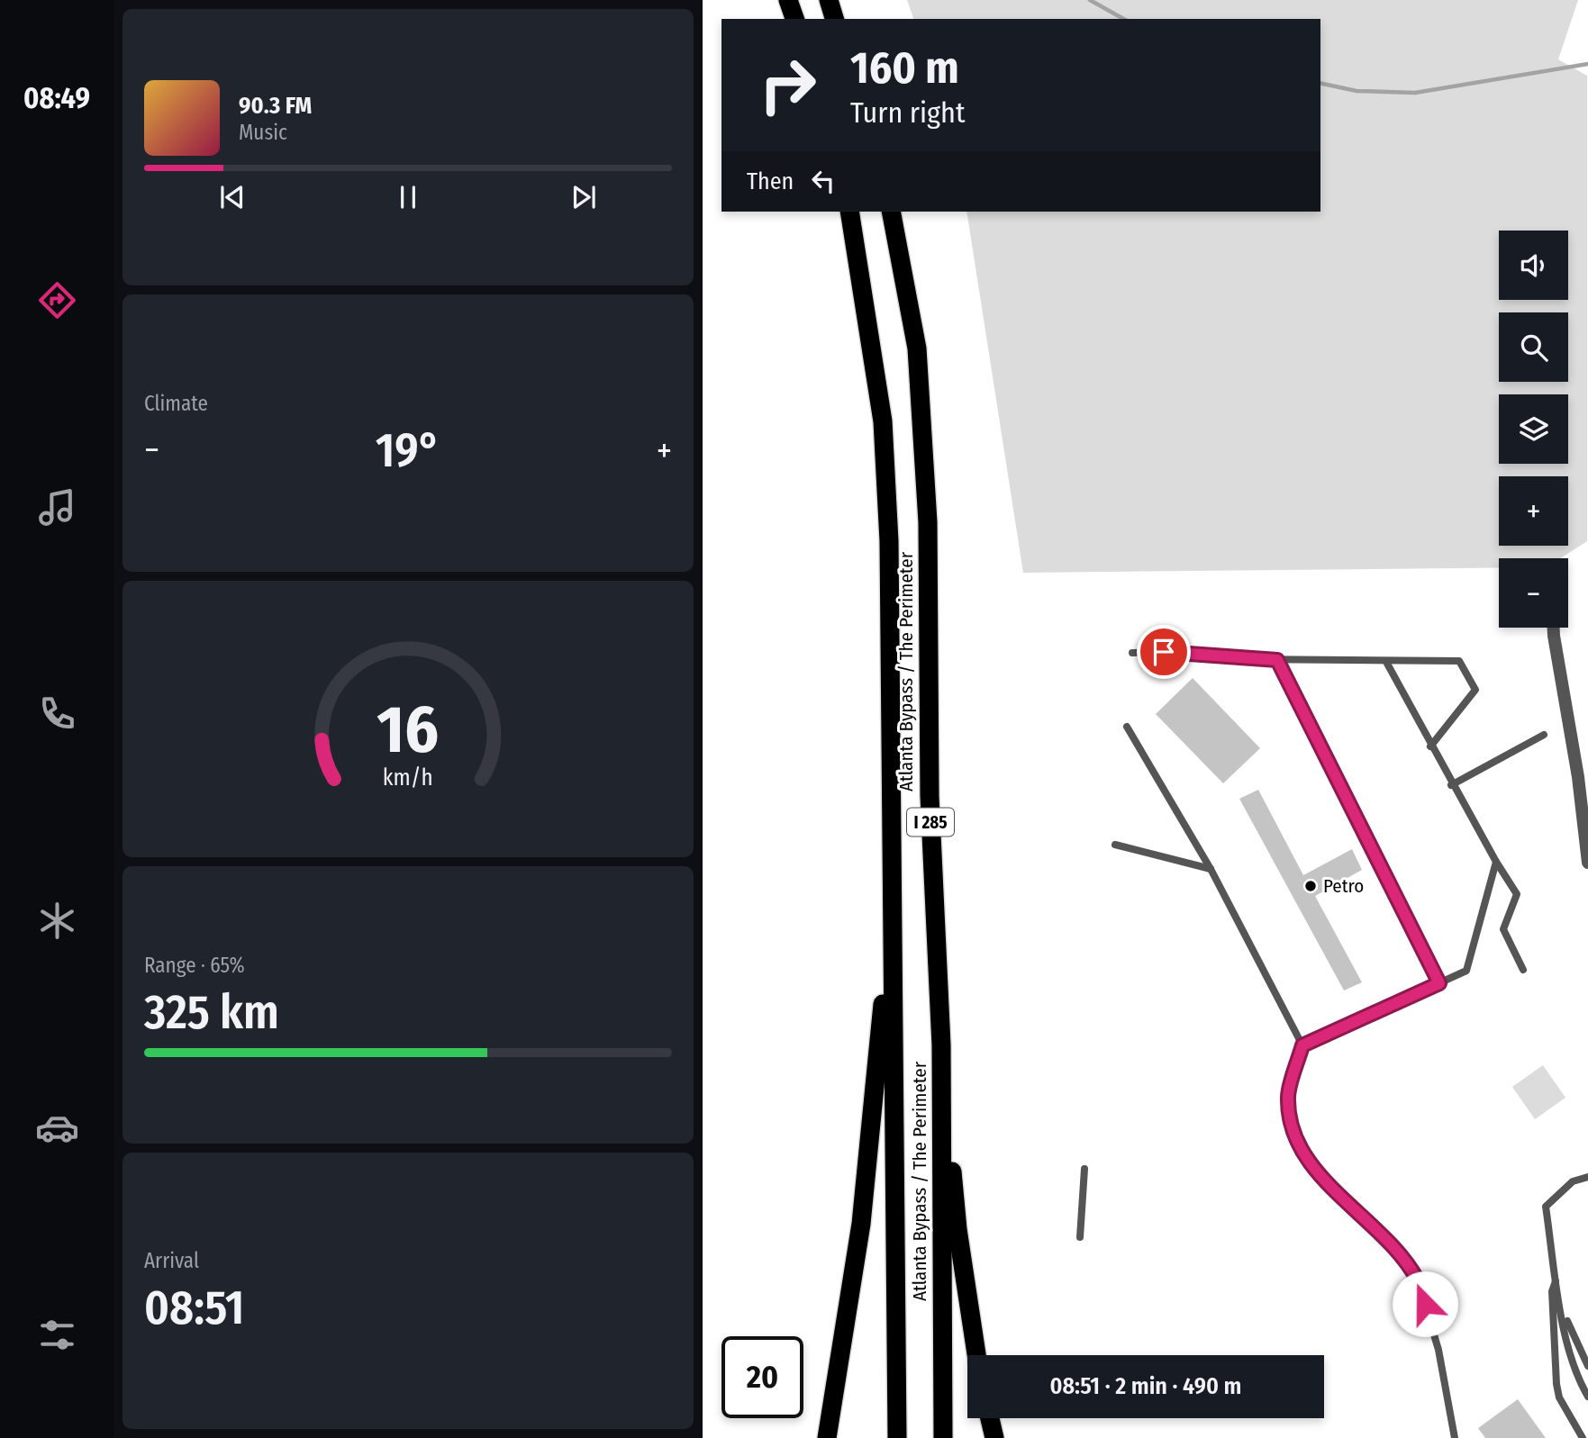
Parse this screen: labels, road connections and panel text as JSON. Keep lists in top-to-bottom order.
{
  "streets": {
    "highway": ["Atlanta Bypass / The Perimeter", "I 285"]
  },
  "places": ["Petro"],
  "page": {
    "tabs": "08:49",
    "turn": ["160 m", "Turn right"],
    "song": ["90.3 FM", "Music"],
    "then": "Then",
    "map_buttons": ["+", "−"],
    "tile": [
      "Climate",
      ["Range · 65%", "325 km"],
      ["Arrival", "08:51"]
    ],
    "heat": ["−", "19°", "+"],
    "limit": "20",
    "trip": "08:51 · 2 min · 490 m",
    "gauge": ["16", "km/h"]
  }
}
